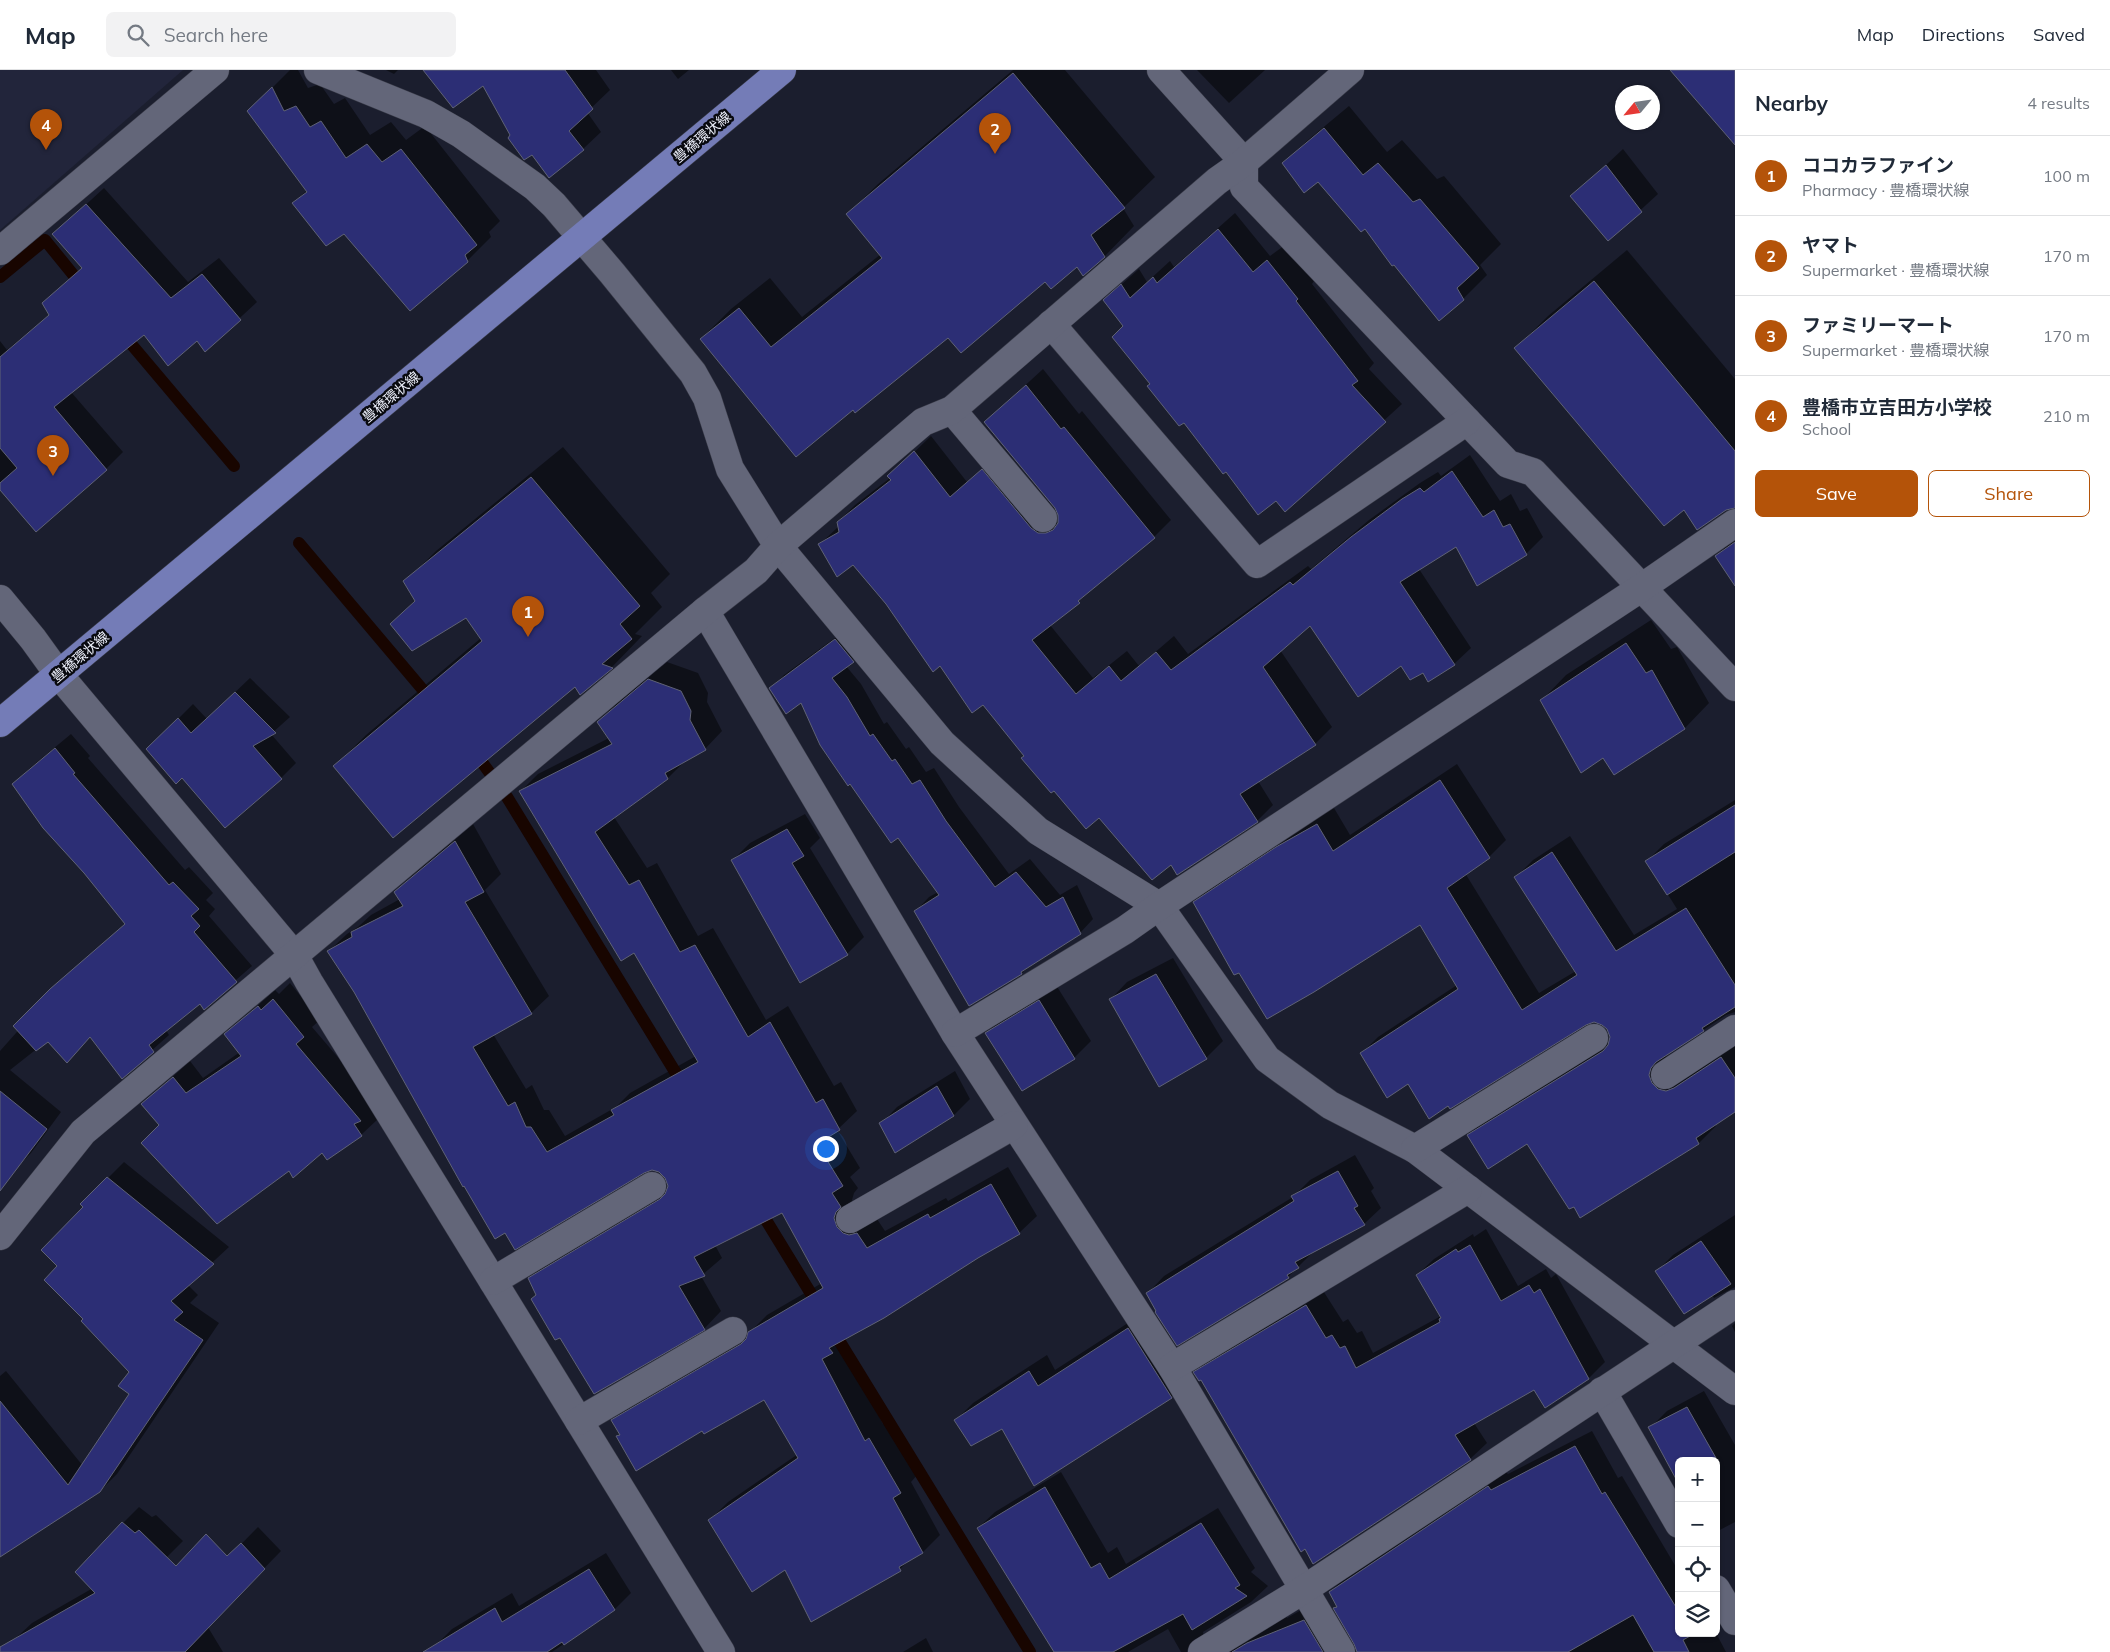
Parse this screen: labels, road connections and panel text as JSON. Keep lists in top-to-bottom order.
{
  "streets": {
    "main road": ["豊橋環状線"]
  },
  "north": "bottom left",
  "page": {
    "header": "Map",
    "search": "Search here",
    "nav": ["Map", "Directions", "Saved"],
    "heading": ["Nearby", "4 results"],
    "pins": [
      "4",
      "2",
      "3",
      "1"
    ],
    "list": [
      {
        "mark": "1",
        "name": "ココカラファイン",
        "note": "Pharmacy · 豊橋環状線",
        "value": "100 m"
      },
      {
        "mark": "2",
        "name": "ヤマト",
        "note": "Supermarket · 豊橋環状線",
        "value": "170 m"
      },
      {
        "mark": "3",
        "name": "ファミリーマート",
        "note": "Supermarket · 豊橋環状線",
        "value": "170 m"
      },
      {
        "mark": "4",
        "name": "豊橋市立吉田方小学校",
        "note": "School",
        "value": "210 m"
      }
    ],
    "buttons": ["Save", "Share"],
    "map_buttons": ["+", "−"]
  }
}
